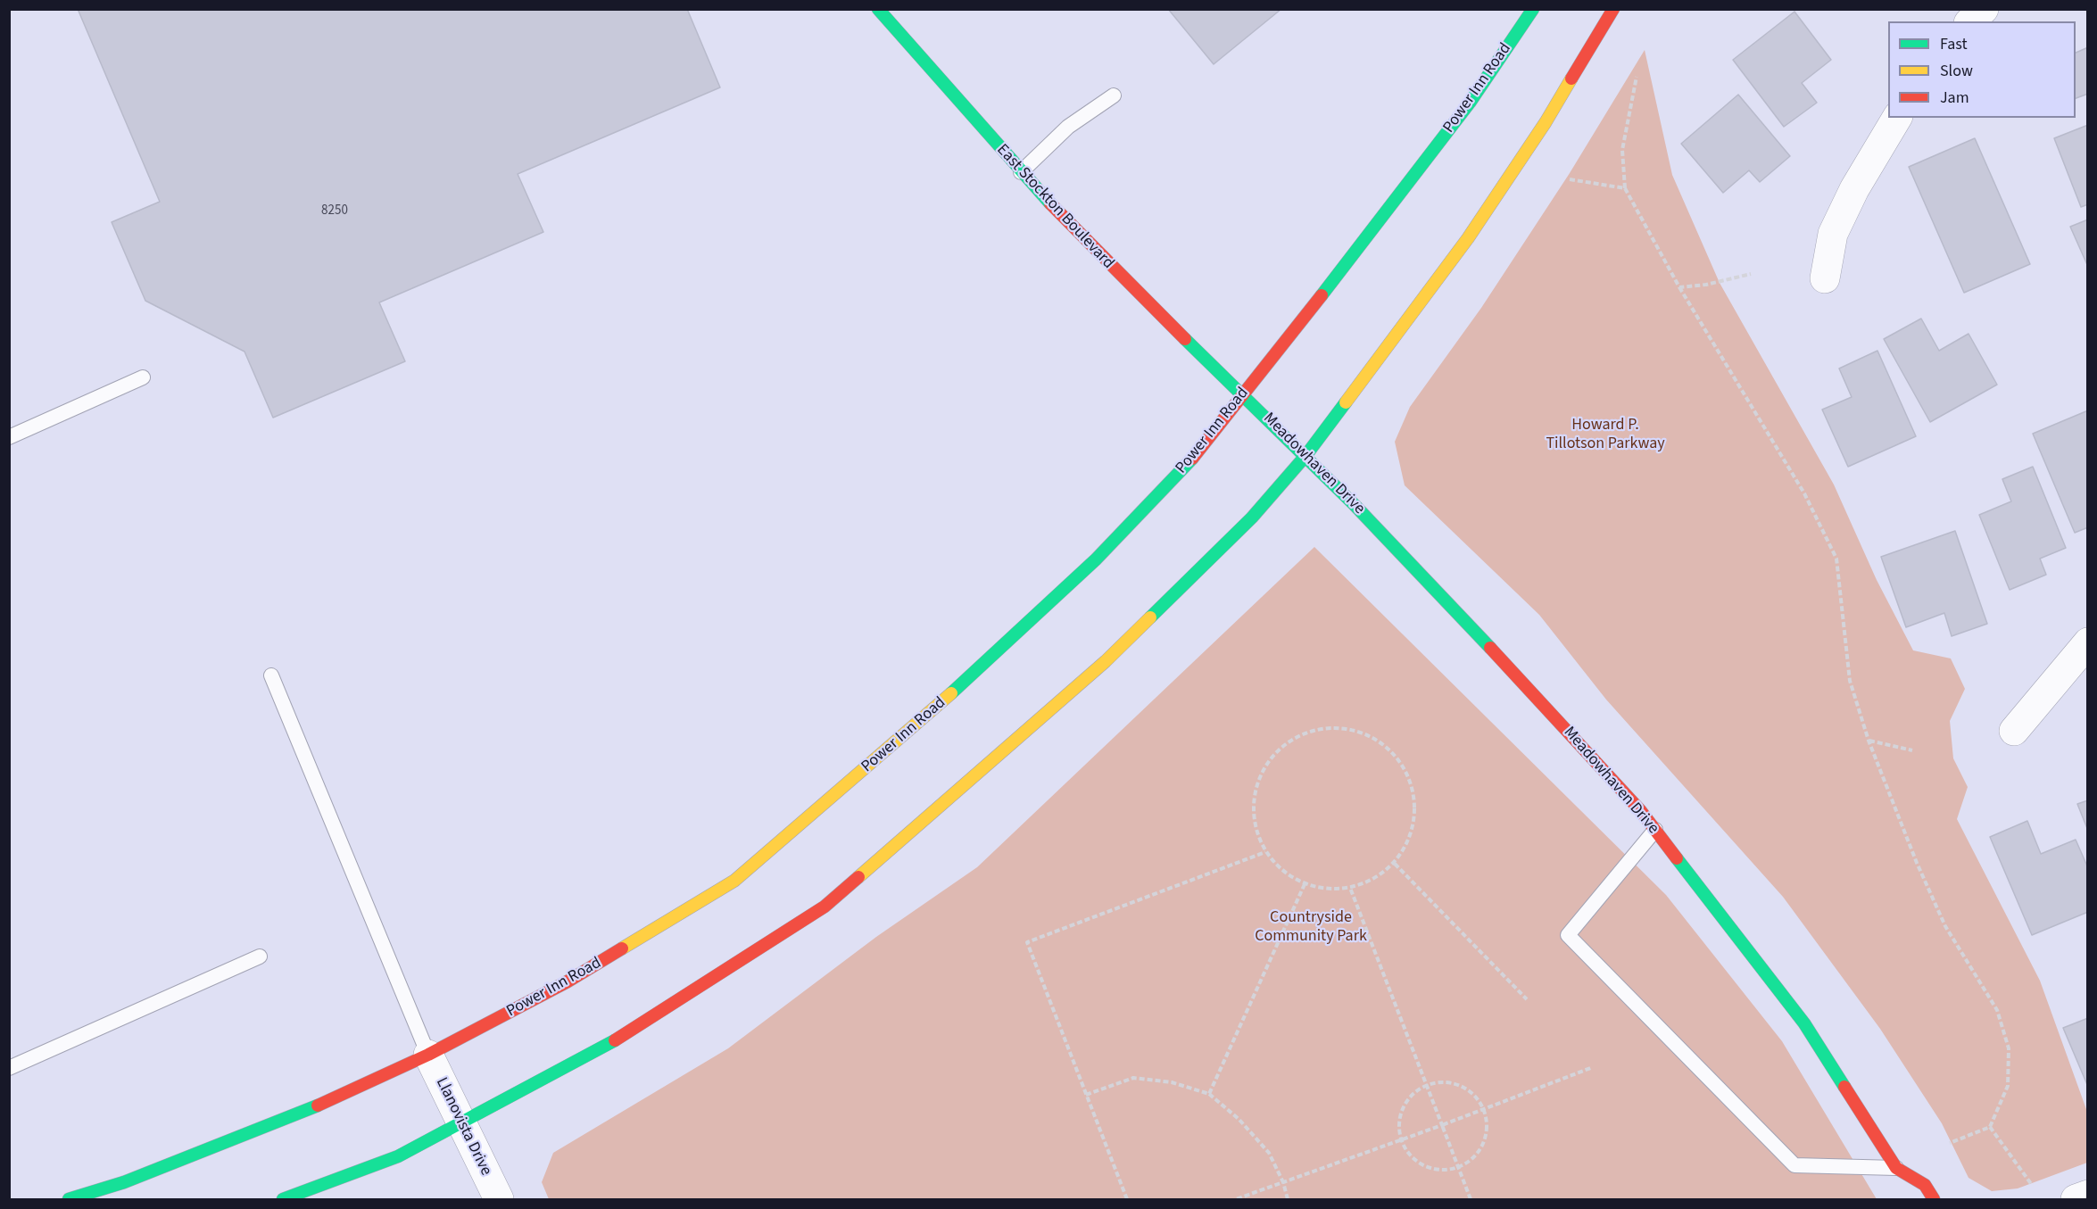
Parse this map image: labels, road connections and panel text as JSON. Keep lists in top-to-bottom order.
{
  "streets": {
    "main road": ["Power Inn Road", "East Stockton Boulevard", "Meadowhaven Drive"],
    "street": ["Llanovista Drive"]
  },
  "crossings": [
    ["Power Inn Road", "East Stockton Boulevard"],
    ["Power Inn Road", "Meadowhaven Drive"],
    ["Power Inn Road", "Llanovista Drive"],
    ["East Stockton Boulevard", "Meadowhaven Drive"]
  ],
  "parks": ["Howard P. Tillotson Parkway", "Countryside Community Park"],
  "house_numbers": ["8250"],
  "legend": ["Fast", "Slow", "Jam"]
}
